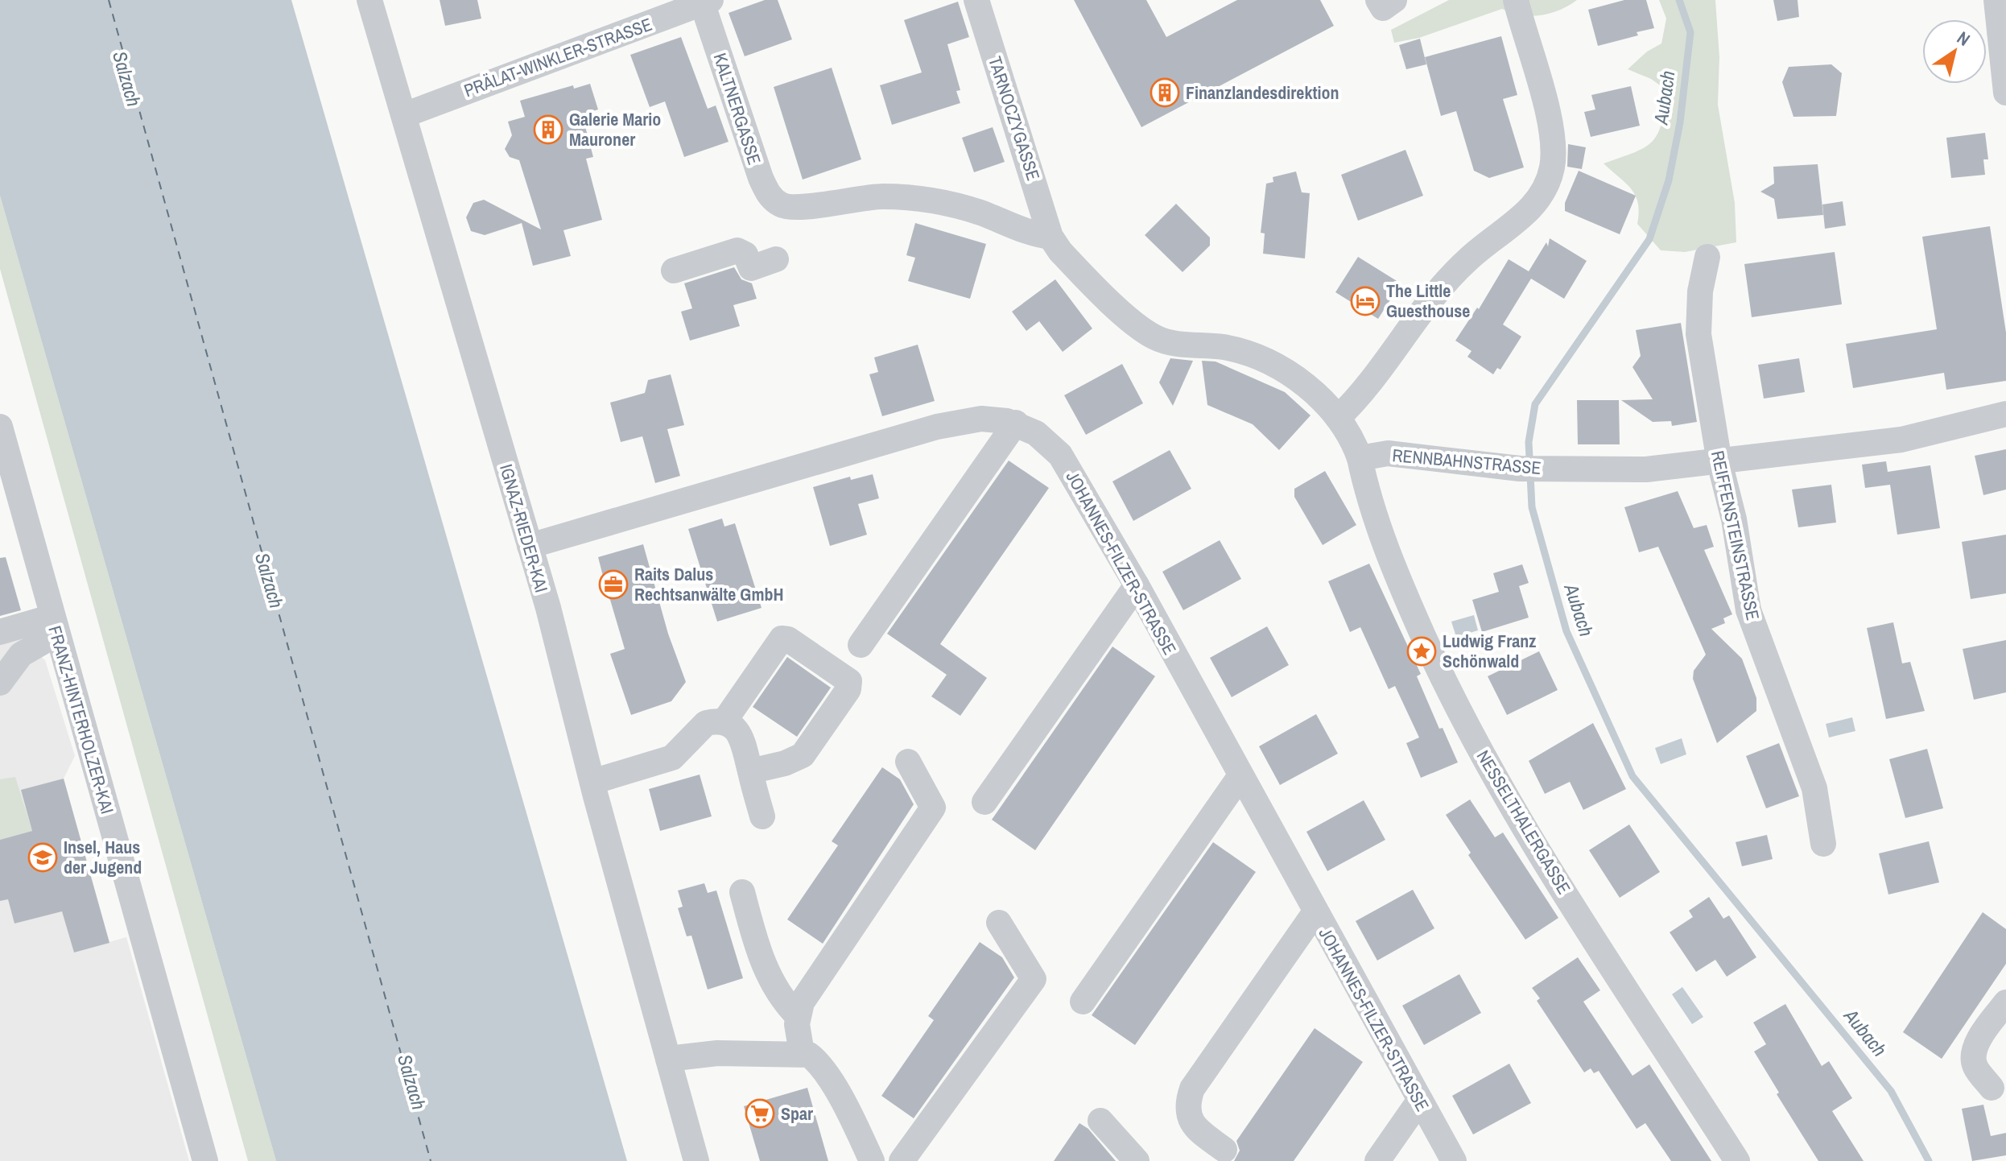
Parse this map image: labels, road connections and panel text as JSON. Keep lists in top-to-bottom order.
{
  "streets": {
    "street": [
      "PRÄLAT-WINKLER-STRASSE",
      "KALTNERGASSE",
      "TARNOCZYGASSE",
      "RENNBAHNSTRASSE",
      "IGNAZ-RIEDER-KAI",
      "REIFFENSTEINSTRASSE",
      "JOHANNES-FILZER-STRASSE",
      "FRANZ-HINTERHOLZER-KAI",
      "NESSELTHALERGASSE"
    ]
  },
  "crossings": [
    ["PRÄLAT-WINKLER-STRASSE", "KALTNERGASSE"],
    ["PRÄLAT-WINKLER-STRASSE", "IGNAZ-RIEDER-KAI"],
    ["KALTNERGASSE", "TARNOCZYGASSE"],
    ["RENNBAHNSTRASSE", "REIFFENSTEINSTRASSE"],
    ["RENNBAHNSTRASSE", "NESSELTHALERGASSE"],
    ["IGNAZ-RIEDER-KAI", "JOHANNES-FILZER-STRASSE"]
  ],
  "water": ["Salzach", "Aubach"],
  "places": {
    "building": ["Finanzlandesdirektion", "Galerie Mario Mauroner"],
    "hotel": ["The Little Guesthouse"],
    "office": ["Raits Dalus Rechtsanwälte GmbH"],
    "place": ["Ludwig Franz Schönwald"],
    "school or university": ["Insel, Haus der Jugend"],
    "supermarket": ["Spar"]
  },
  "north": "top right"
}
